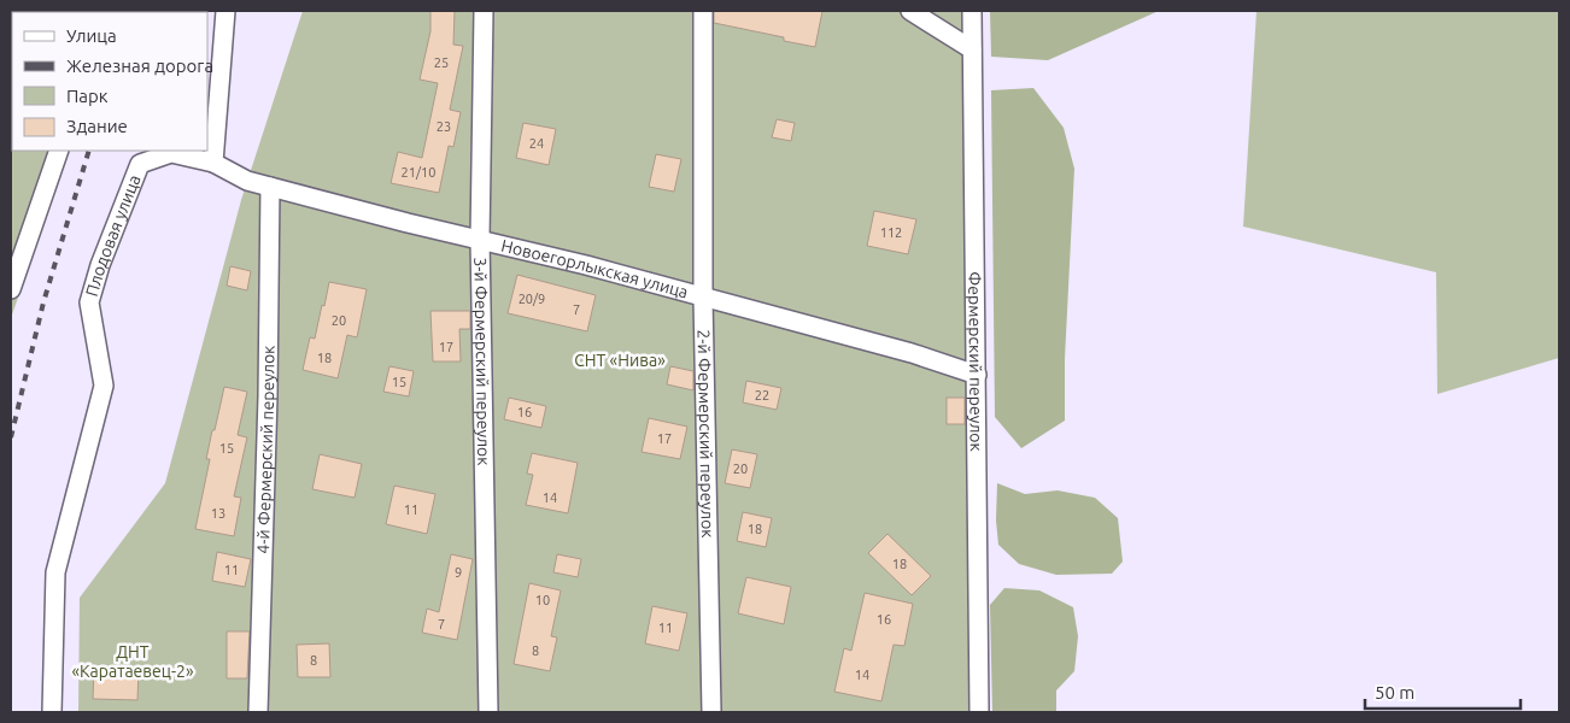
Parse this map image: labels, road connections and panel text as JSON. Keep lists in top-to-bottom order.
{
  "streets": {
    "street": [
      "Плодовая улица",
      "Новоегорлыкская улица",
      "3-й Фермерский переулок",
      "Фермерский переулок",
      "2-й Фермерский переулок",
      "4-й Фермерский переулок"
    ]
  },
  "crossings": [
    ["Плодовая улица", "Новоегорлыкская улица"],
    ["Новоегорлыкская улица", "3-й Фермерский переулок"],
    ["Новоегорлыкская улица", "Фермерский переулок"],
    ["Новоегорлыкская улица", "2-й Фермерский переулок"],
    ["Новоегорлыкская улица", "4-й Фермерский переулок"]
  ],
  "parks": ["СНТ «Нива»", "ДНТ «Каратаевец-2»"],
  "house_numbers": [
    "25",
    "23",
    "24",
    "21/10",
    "112",
    "20/9",
    "7",
    "20",
    "17",
    "18",
    "15",
    "22",
    "16",
    "17",
    "15",
    "20",
    "14",
    "11",
    "13",
    "18",
    "18",
    "11",
    "9",
    "10",
    "16",
    "7",
    "11",
    "8",
    "8",
    "14"
  ],
  "legend": [
    "Улица",
    "Железная дорога",
    "Парк",
    "Здание"
  ],
  "scale_bar": "50 m"
}
